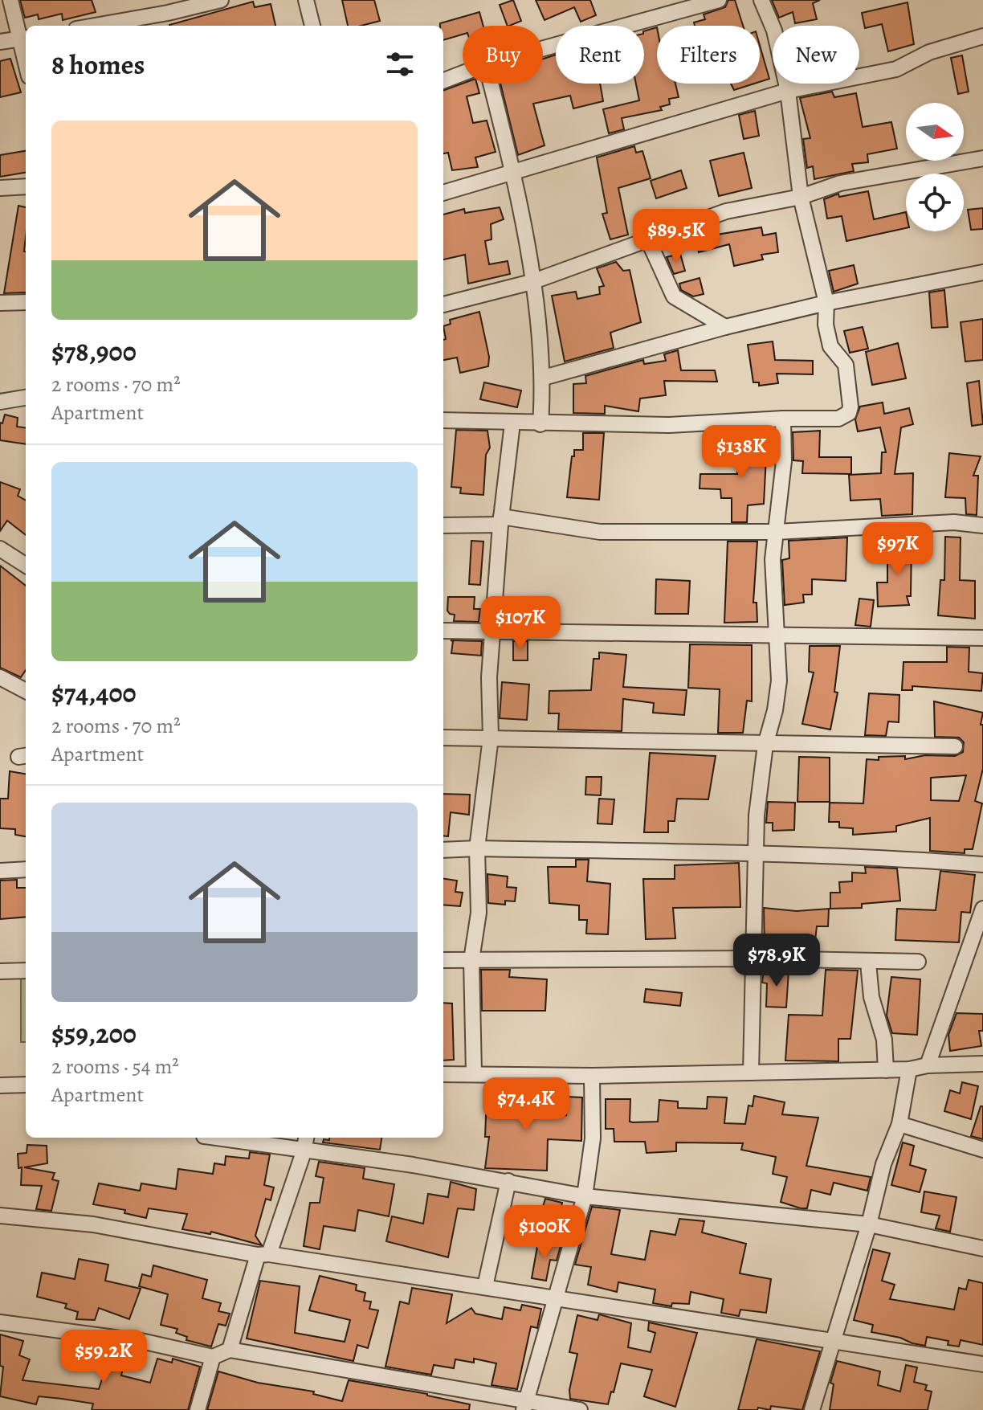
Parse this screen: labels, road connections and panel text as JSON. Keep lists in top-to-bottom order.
{
  "north": "right",
  "page": {
    "chip": [
      "Buy",
      "Rent",
      "Filters",
      "New"
    ],
    "heading": "8 homes",
    "list": [
      {
        "name": "$78,900",
        "note": "2 rooms · 70 m² · Apartment"
      },
      {
        "name": "$74,400",
        "note": "2 rooms · 70 m² · Apartment"
      },
      {
        "name": "$59,200",
        "note": "2 rooms · 54 m² · Apartment"
      }
    ],
    "price": [
      "$89.5K",
      "$138K",
      "$97K",
      "$107K",
      "$78.9K",
      "$74.4K",
      "$100K",
      "$59.2K"
    ]
  }
}
